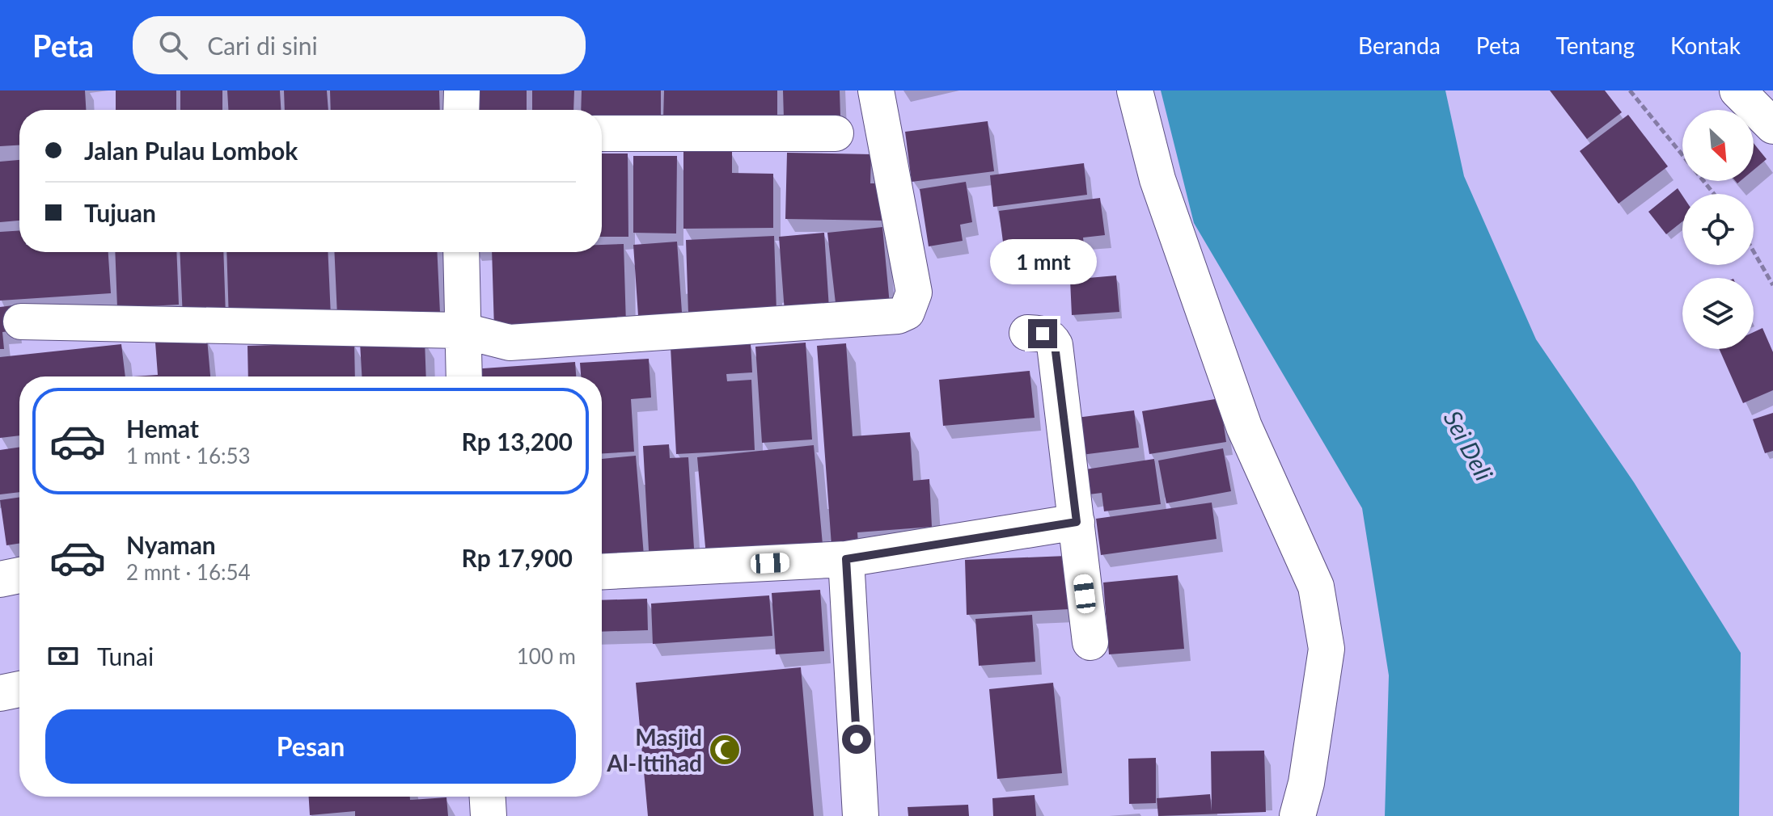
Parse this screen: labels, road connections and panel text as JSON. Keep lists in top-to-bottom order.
{
  "water": ["Sei Deli"],
  "places": {
    "mosque": ["Masjid Al-Ittihad"]
  },
  "north": "bottom right",
  "page": {
    "header": "Peta",
    "search": "Cari di sini",
    "nav": [
      "Beranda",
      "Peta",
      "Tentang",
      "Kontak"
    ],
    "banner": ["Jalan Pulau Lombok", "Tujuan"],
    "bubble": "1 mnt",
    "list": [
      {
        "name": "Hemat",
        "note": "1 mnt · 16:53",
        "value": "Rp 13,200"
      },
      {
        "name": "Nyaman",
        "note": "2 mnt · 16:54",
        "value": "Rp 17,900"
      }
    ],
    "pay": ["Tunai", "100 m"],
    "buttons": "Pesan"
  }
}
